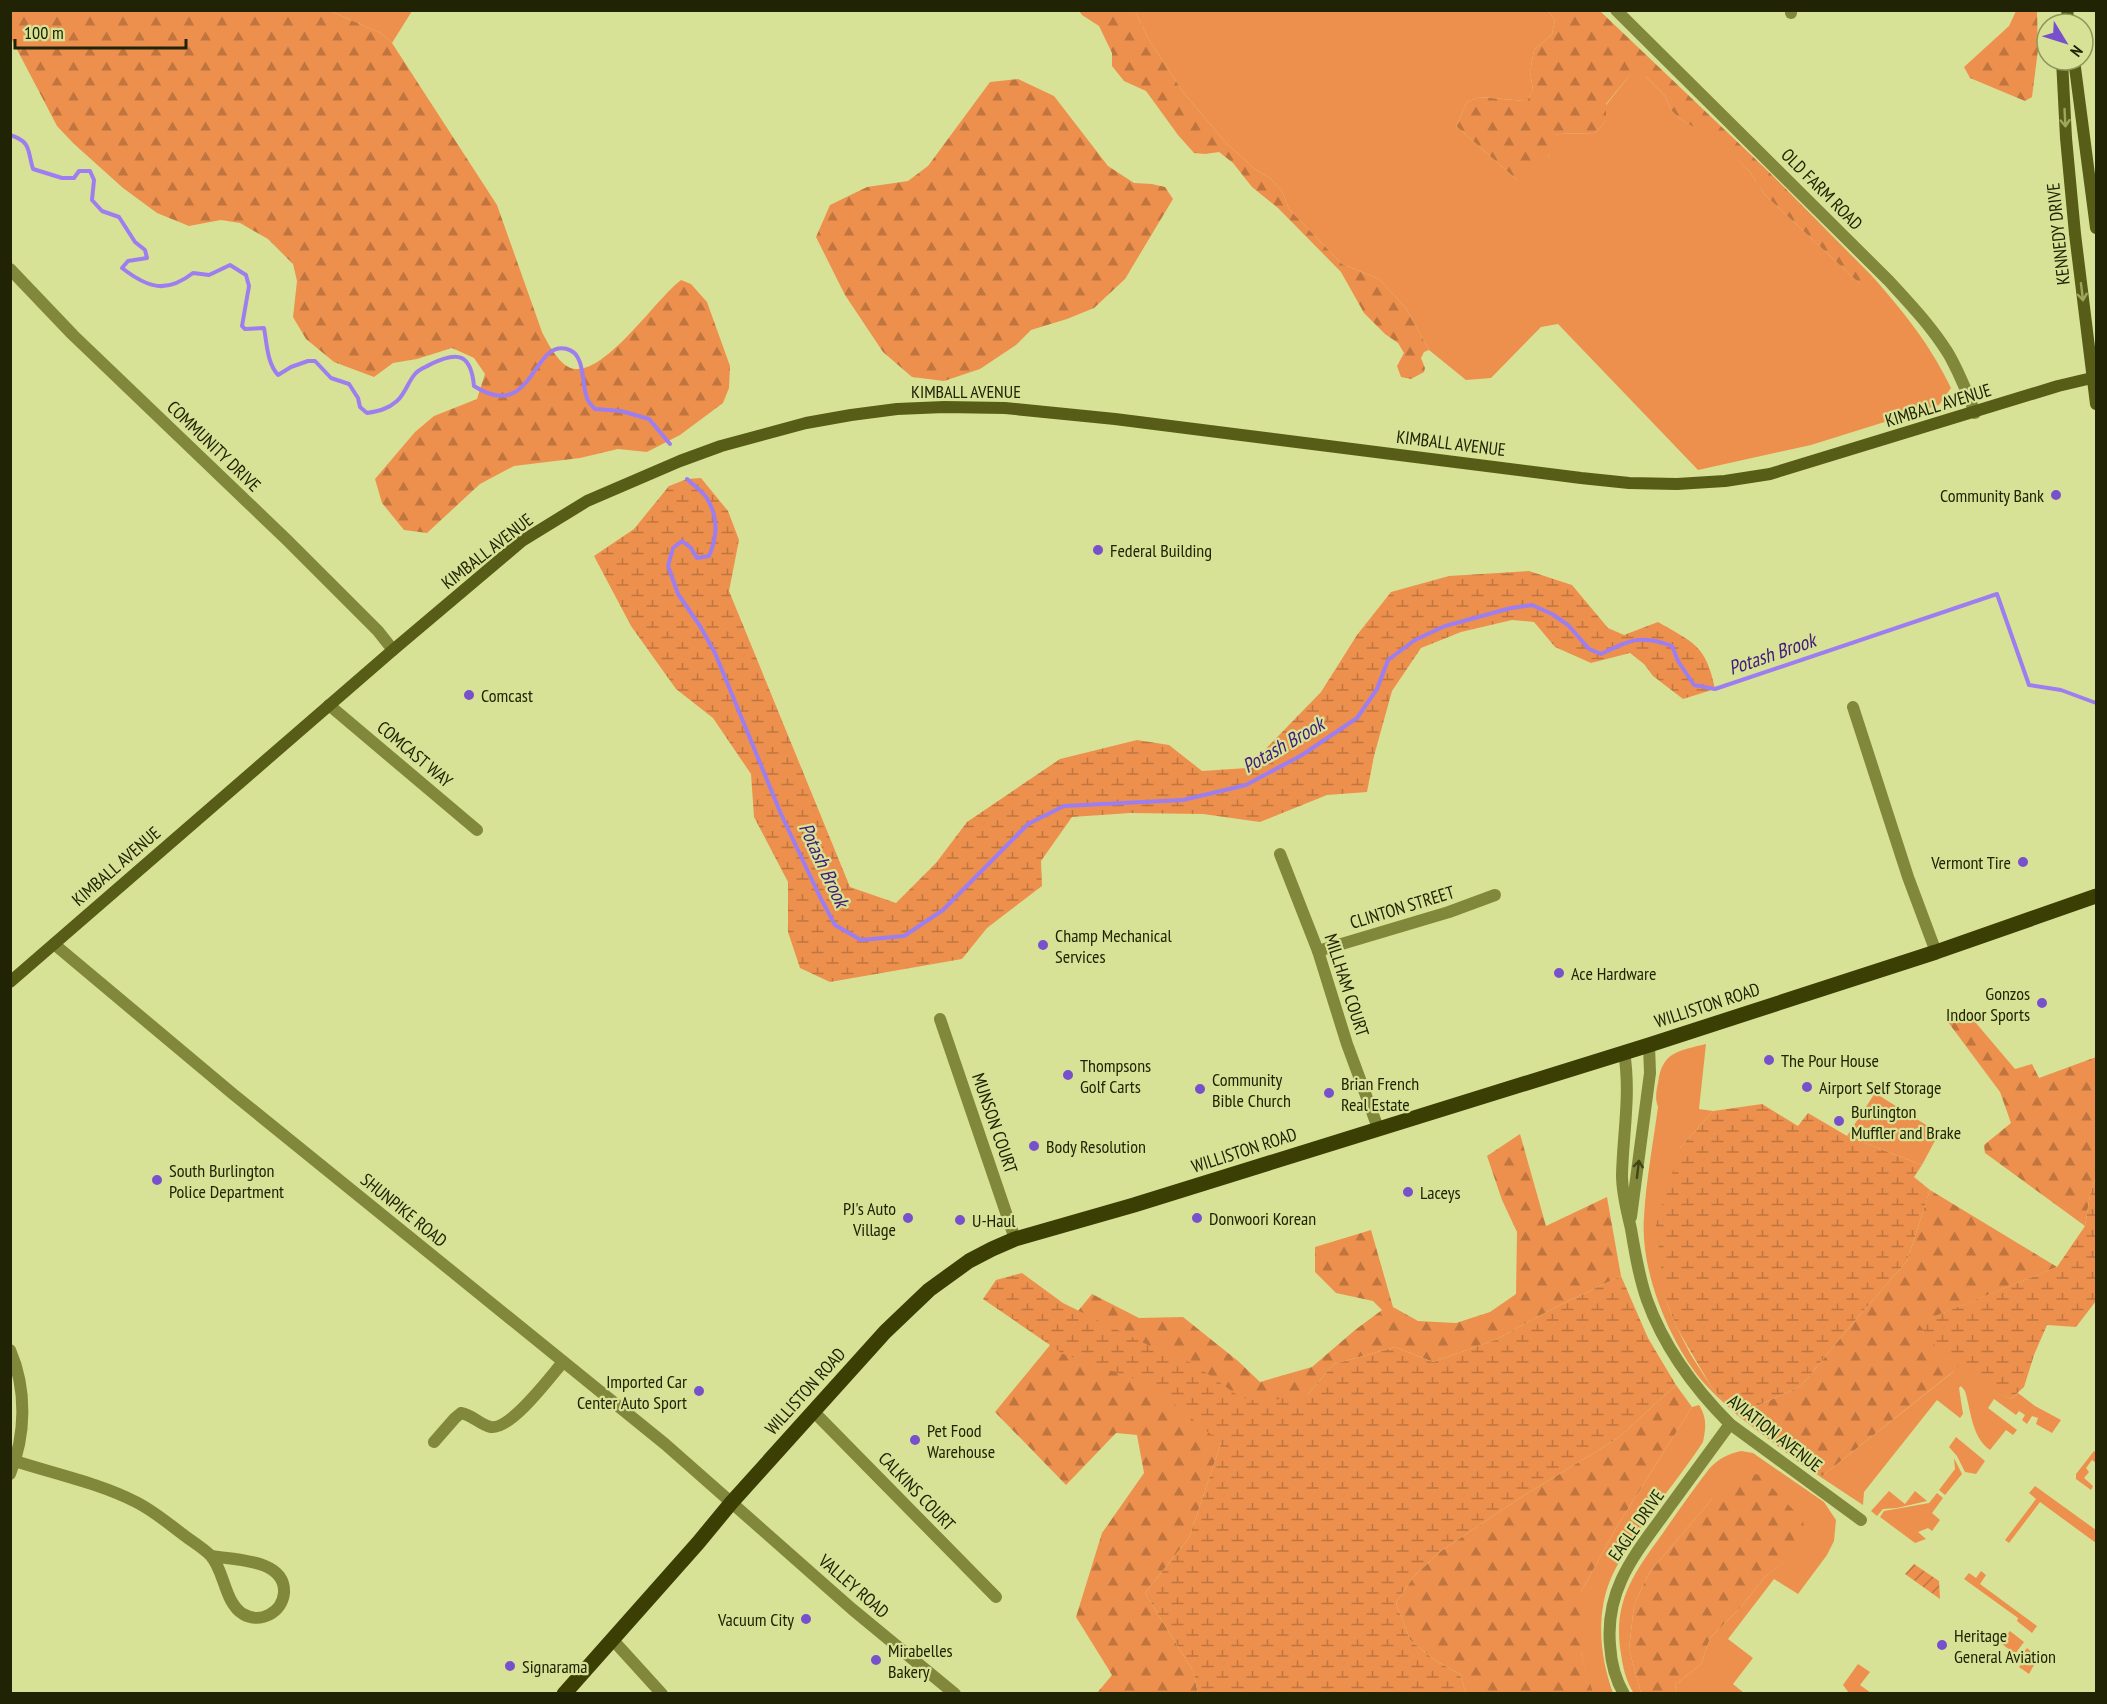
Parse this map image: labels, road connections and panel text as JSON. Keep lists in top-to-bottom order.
{
  "streets": {
    "main road": ["KENNEDY DRIVE", "KIMBALL AVENUE", "WILLISTON ROAD"],
    "street": [
      "OLD FARM ROAD",
      "COMMUNITY DRIVE",
      "COMCAST WAY",
      "CLINTON STREET",
      "MILLHAM COURT",
      "MUNSON COURT",
      "SHUNPIKE ROAD",
      "AVIATION AVENUE",
      "CALKINS COURT",
      "EAGLE DRIVE",
      "VALLEY ROAD"
    ]
  },
  "crossings": [
    ["OLD FARM ROAD", "KIMBALL AVENUE"],
    ["KENNEDY DRIVE", "KIMBALL AVENUE"],
    ["KIMBALL AVENUE", "COMMUNITY DRIVE"],
    ["KIMBALL AVENUE", "COMCAST WAY"],
    ["KIMBALL AVENUE", "SHUNPIKE ROAD"],
    ["CLINTON STREET", "MILLHAM COURT"],
    ["MILLHAM COURT", "WILLISTON ROAD"],
    ["WILLISTON ROAD", "MUNSON COURT"],
    ["WILLISTON ROAD", "SHUNPIKE ROAD"],
    ["WILLISTON ROAD", "AVIATION AVENUE"],
    ["WILLISTON ROAD", "CALKINS COURT"],
    ["WILLISTON ROAD", "VALLEY ROAD"],
    ["SHUNPIKE ROAD", "VALLEY ROAD"],
    ["AVIATION AVENUE", "EAGLE DRIVE"]
  ],
  "water": ["Potash Brook"],
  "places": [
    "Community Bank",
    "Federal Building",
    "Comcast",
    "Vermont Tire",
    "Champ Mechanical Services",
    "Ace Hardware",
    "Gonzos Indoor Sports",
    "The Pour House",
    "Thompsons Golf Carts",
    "Airport Self Storage",
    "Community Bible Church",
    "Brian French Real Estate",
    "Burlington Muffler and Brake",
    "Body Resolution",
    "South Burlington Police Department",
    "Laceys",
    "PJ's Auto Village",
    "Donwoori Korean",
    "U-Haul",
    "Imported Car Center Auto Sport",
    "Pet Food Warehouse",
    "Vacuum City",
    "Heritage General Aviation",
    "Mirabelles Bakery",
    "Signarama"
  ],
  "scale_bar": "100 m",
  "north": "bottom right"
}
